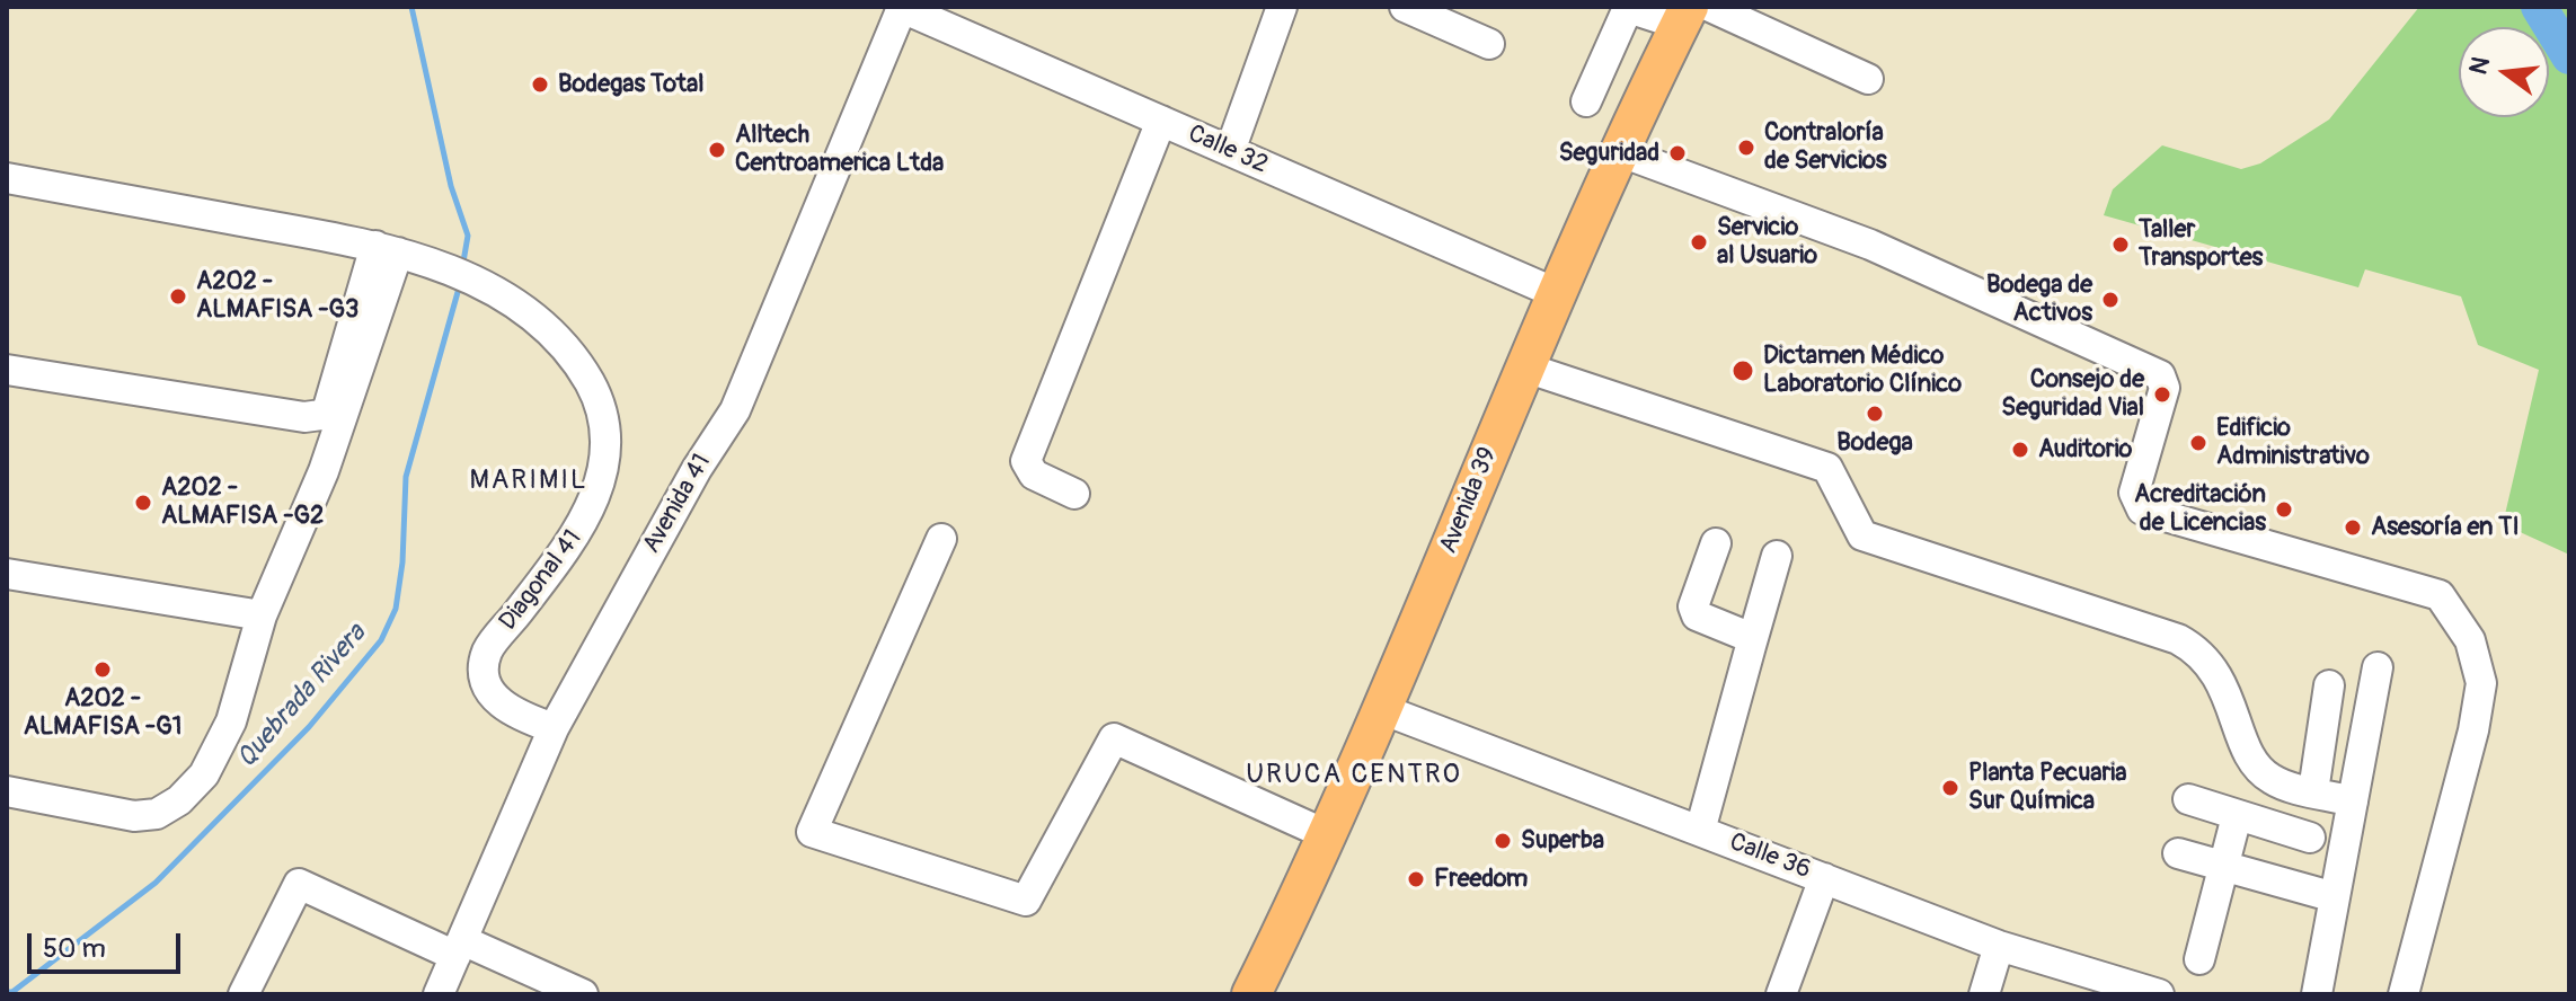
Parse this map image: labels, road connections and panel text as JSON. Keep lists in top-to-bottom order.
{
  "streets": {
    "main road": ["Avenida 39"],
    "street": [
      "Calle 32",
      "Avenida 41",
      "Diagonal 41",
      "Calle 36"
    ]
  },
  "crossings": [
    ["Calle 32", "Avenida 39"],
    ["Calle 32", "Avenida 41"],
    ["Avenida 39", "Calle 36"],
    ["Avenida 41", "Diagonal 41"]
  ],
  "districts": ["MARIMIL", "URUCA CENTRO"],
  "water": ["Quebrada Rivera"],
  "places": [
    "Bodegas Total",
    "Contraloría de Servicios",
    "Alltech Centroamerica Ltda",
    "Seguridad",
    "Servicio al Usuario",
    "Taller Transportes",
    "A202 - ALMAFISA -G3",
    "Bodega de Activos",
    "Dictamen Médico Laboratorio Clínico",
    "Consejo de Seguridad Vial",
    "Bodega",
    "Edificio Administrativo",
    "Auditorio",
    "A202 - ALMAFISA -G2",
    "Acreditación de Licencias",
    "Asesoría en TI",
    "A202 - ALMAFISA -G1",
    "Planta Pecuaria Sur Química",
    "Superba",
    "Freedom"
  ],
  "scale_bar": "50 m",
  "north": "left"
}
